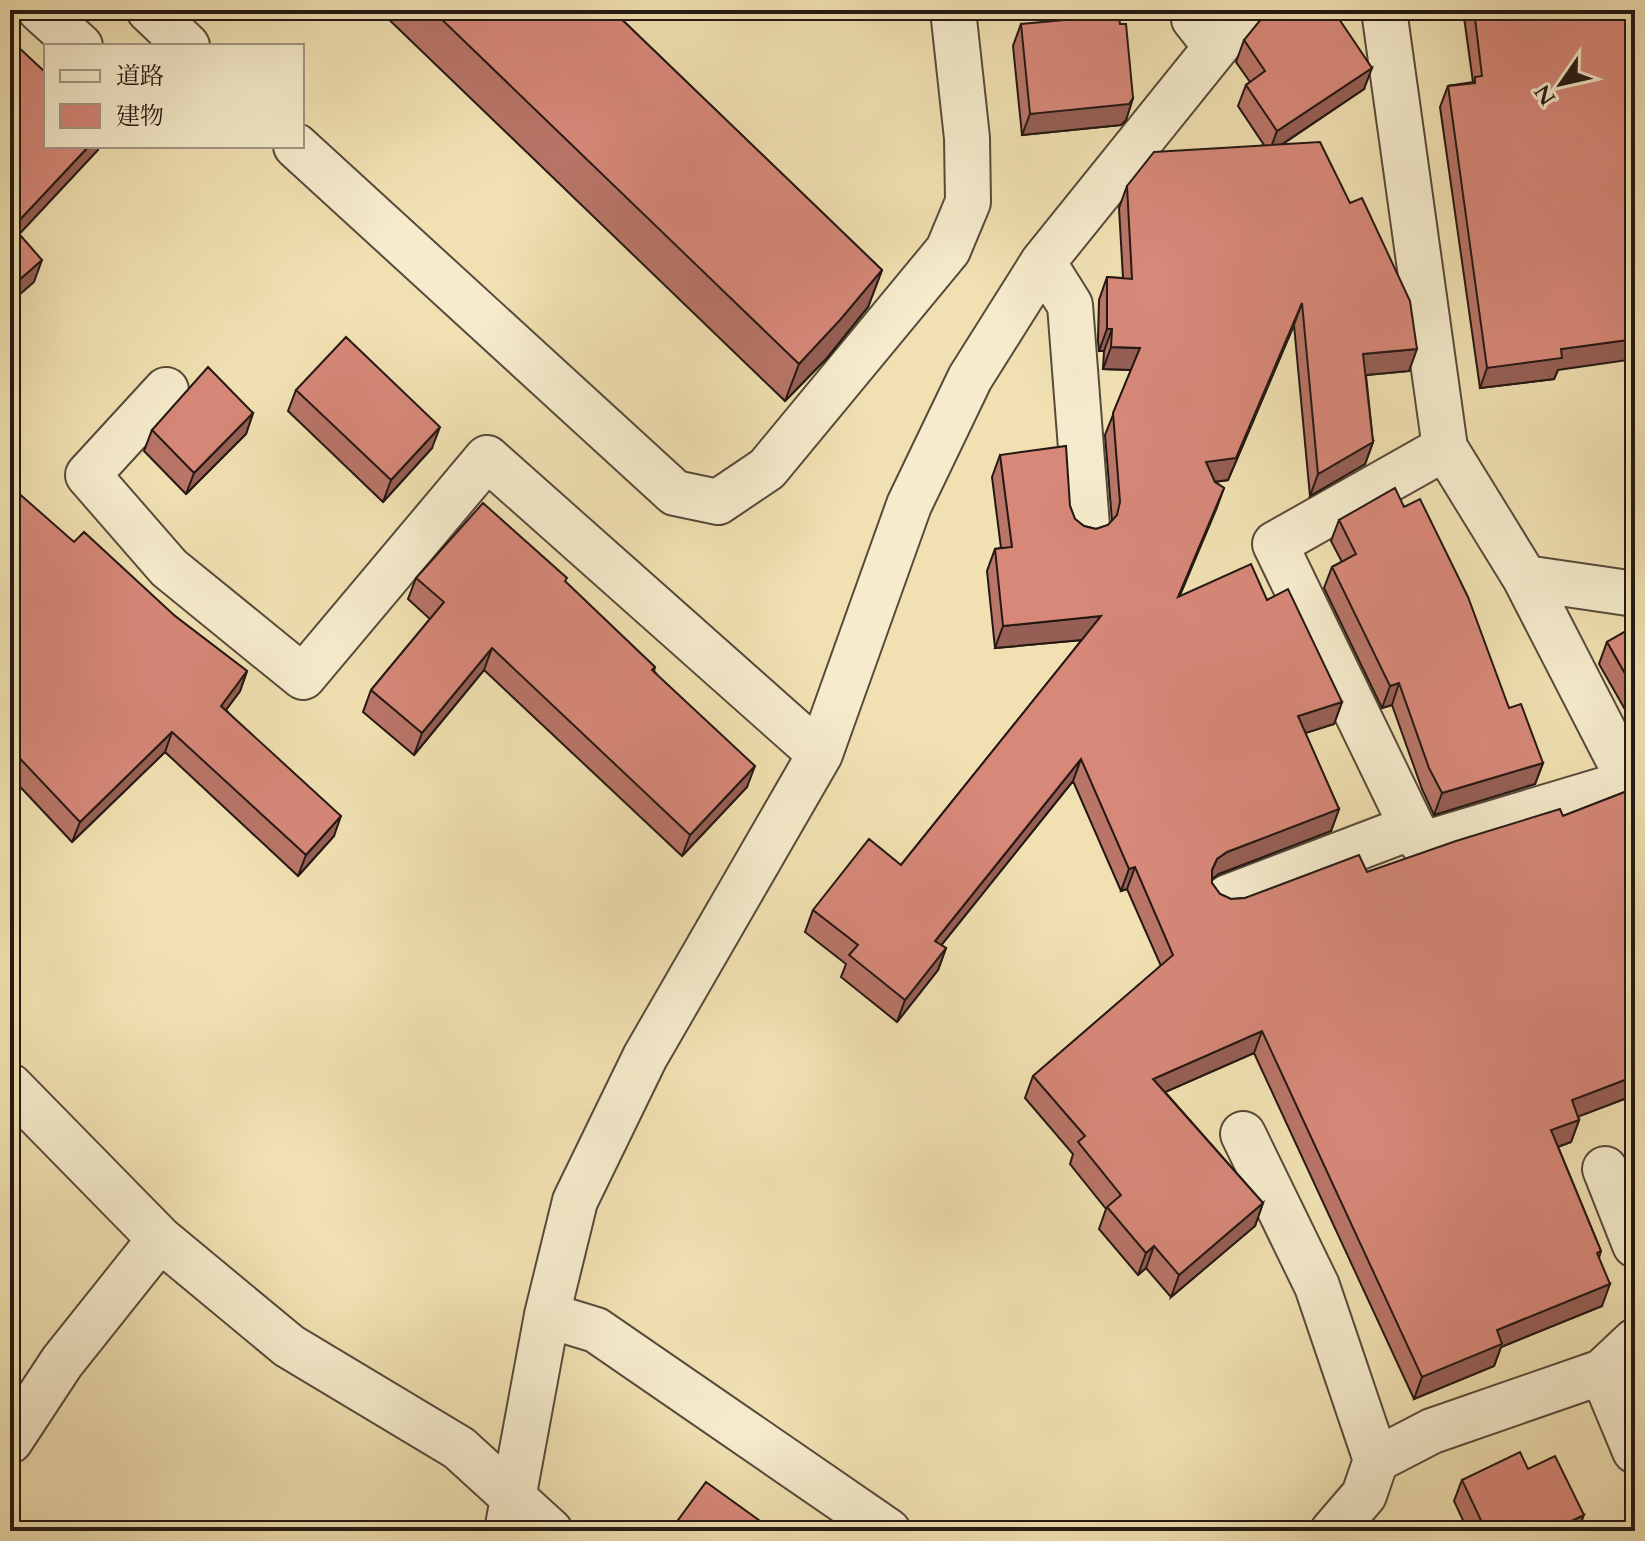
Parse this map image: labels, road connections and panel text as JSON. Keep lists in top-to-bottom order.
{
  "legend": ["道路", "建物"],
  "north": "bottom left"
}
